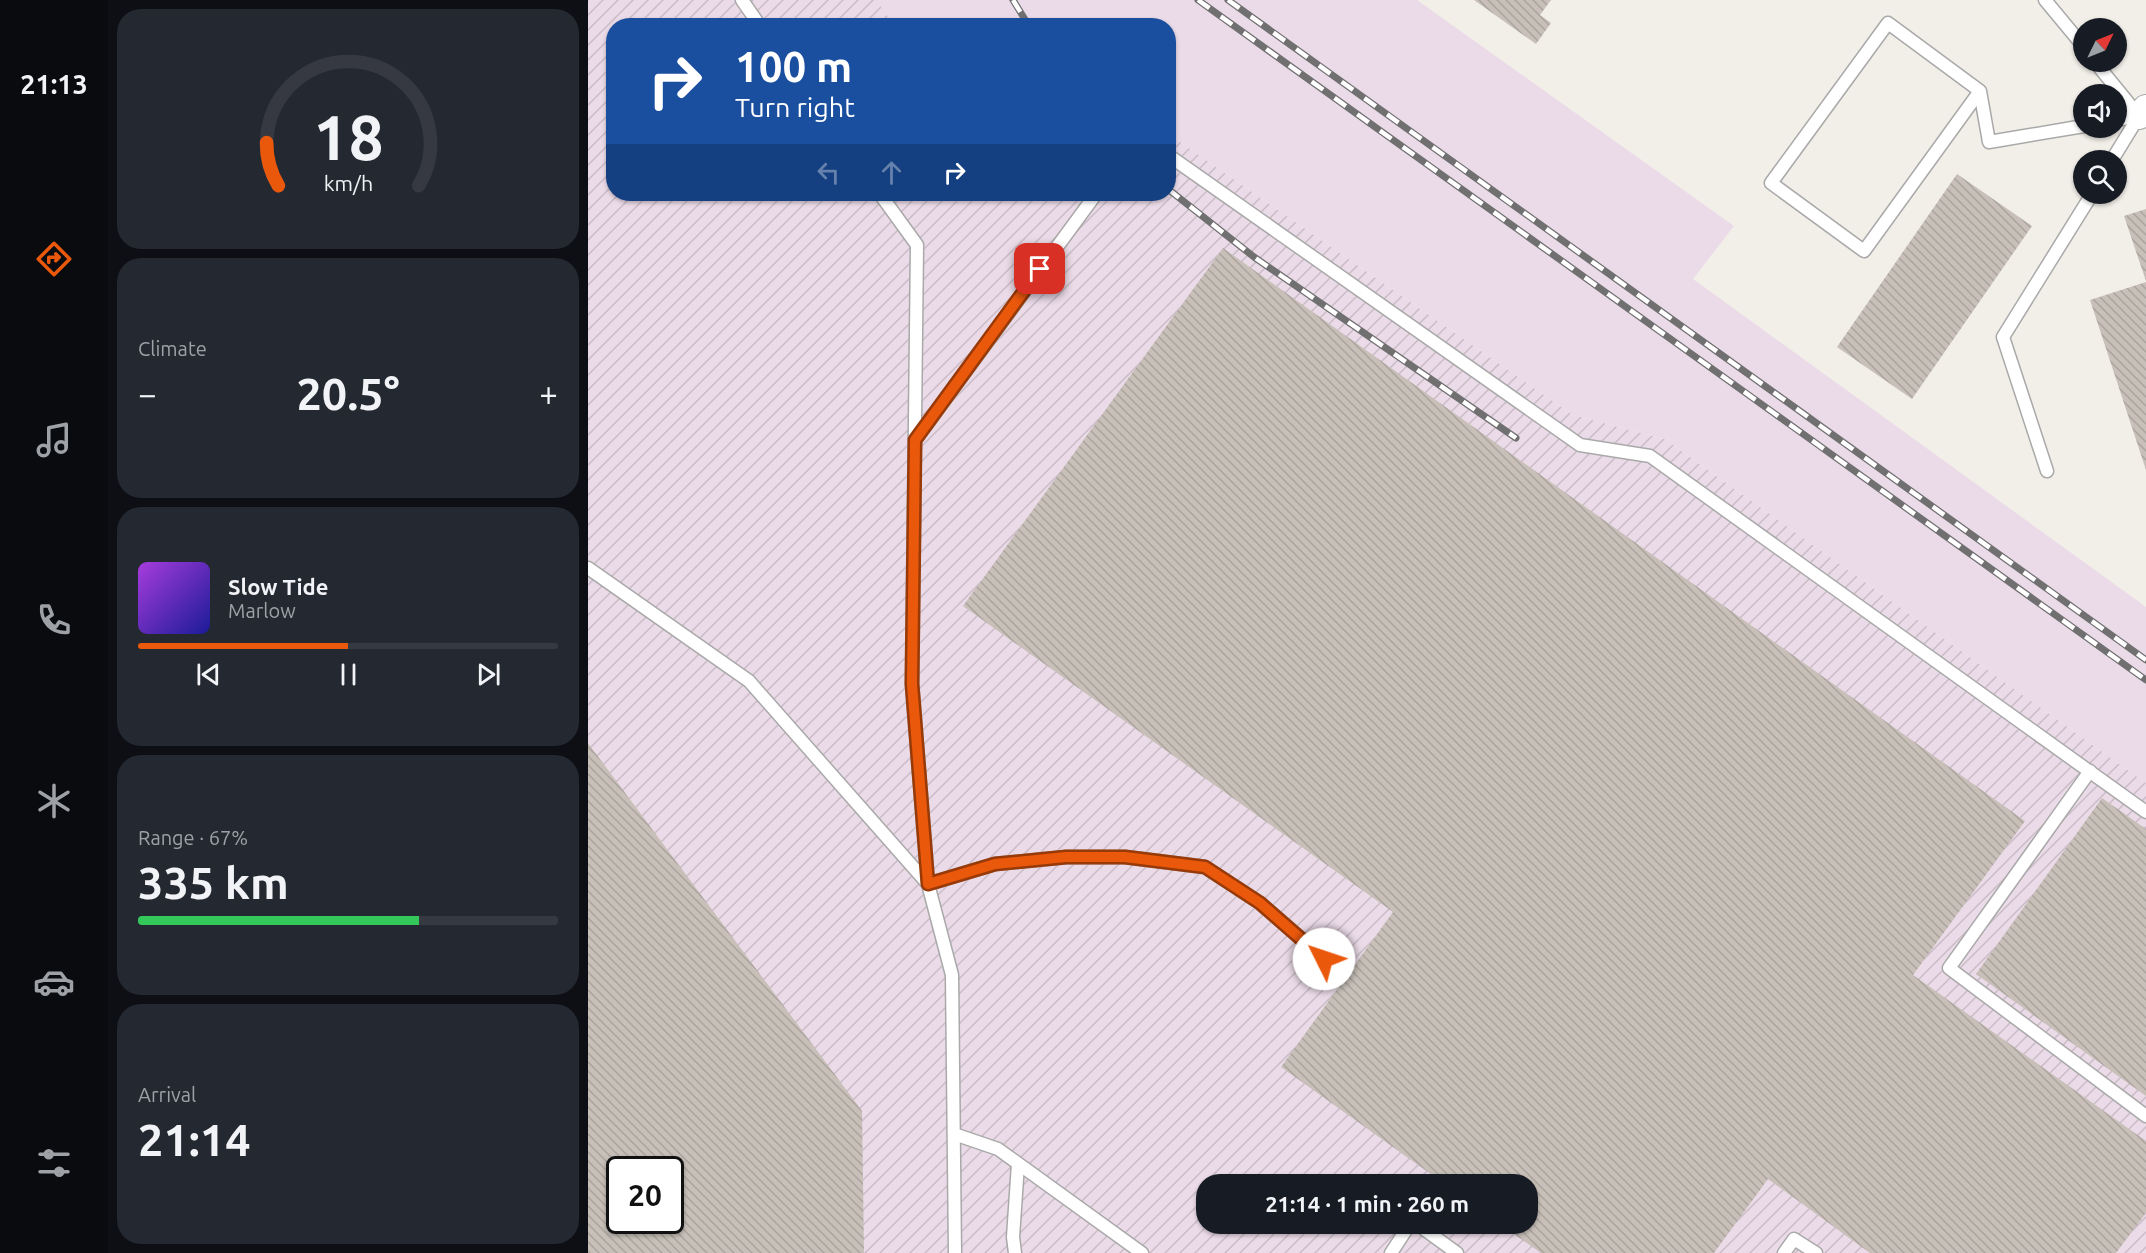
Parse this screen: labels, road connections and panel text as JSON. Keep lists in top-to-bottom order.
{
  "north": "top right",
  "page": {
    "tabs": "21:13",
    "turn": ["100 m", "Turn right"],
    "tile": [
      "Climate",
      ["Range · 67%", "335 km"],
      ["Arrival", "21:14"]
    ],
    "heat": ["−", "20.5°", "+"],
    "song": ["Slow Tide", "Marlow"],
    "limit": "20",
    "trip": "21:14 · 1 min · 260 m",
    "gauge": ["18", "km/h"]
  }
}
